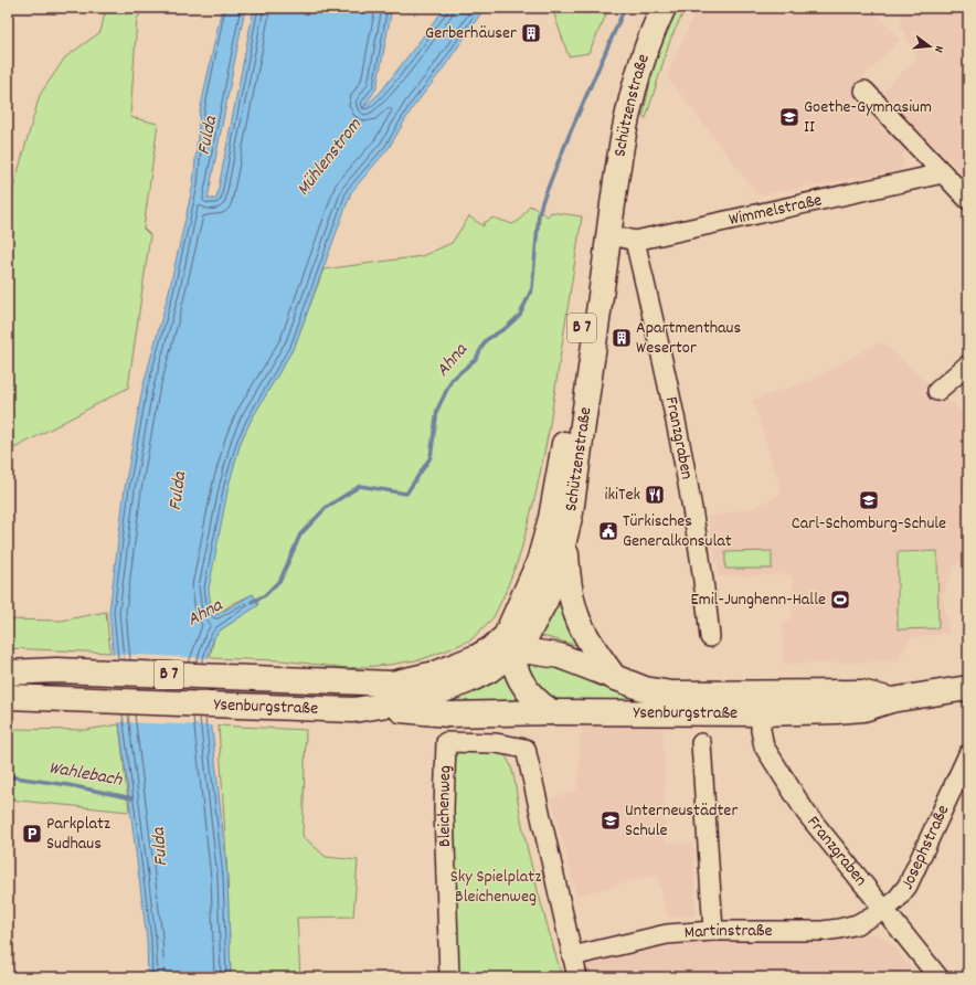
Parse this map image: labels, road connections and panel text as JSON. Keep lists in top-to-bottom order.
{
  "streets": {
    "main road": ["Schützenstraße", "B 7", "Ysenburgstraße"],
    "street": [
      "Wimmelstraße",
      "Franzgraben",
      "Bleichenweg",
      "Josephstraße",
      "Martinstraße"
    ]
  },
  "crossings": [
    ["Schützenstraße", "Wimmelstraße"],
    ["Schützenstraße", "Ysenburgstraße"],
    ["Wimmelstraße", "Franzgraben"],
    ["Franzgraben", "Ysenburgstraße"],
    ["Franzgraben", "Josephstraße"],
    ["Franzgraben", "Martinstraße"],
    ["Bleichenweg", "Martinstraße"],
    ["Josephstraße", "Martinstraße"]
  ],
  "water": [
    "Fulda",
    "Mühlenstrom",
    "Ahna",
    "Wahlebach"
  ],
  "parks": ["Sky Spielplatz Bleichenweg"],
  "places": {
    "building": ["Gerberhäuser", "Apartmenthaus Wesertor"],
    "school or university": ["Goethe-Gymnasium II", "Carl-Schomburg-Schule", "Unterneustädter Schule"],
    "restaurant": ["ikiTek"],
    "public building": ["Türkisches Generalkonsulat"],
    "sports": ["Emil-Junghenn-Halle"],
    "parking": ["Parkplatz Sudhaus"]
  },
  "north": "right"
}
